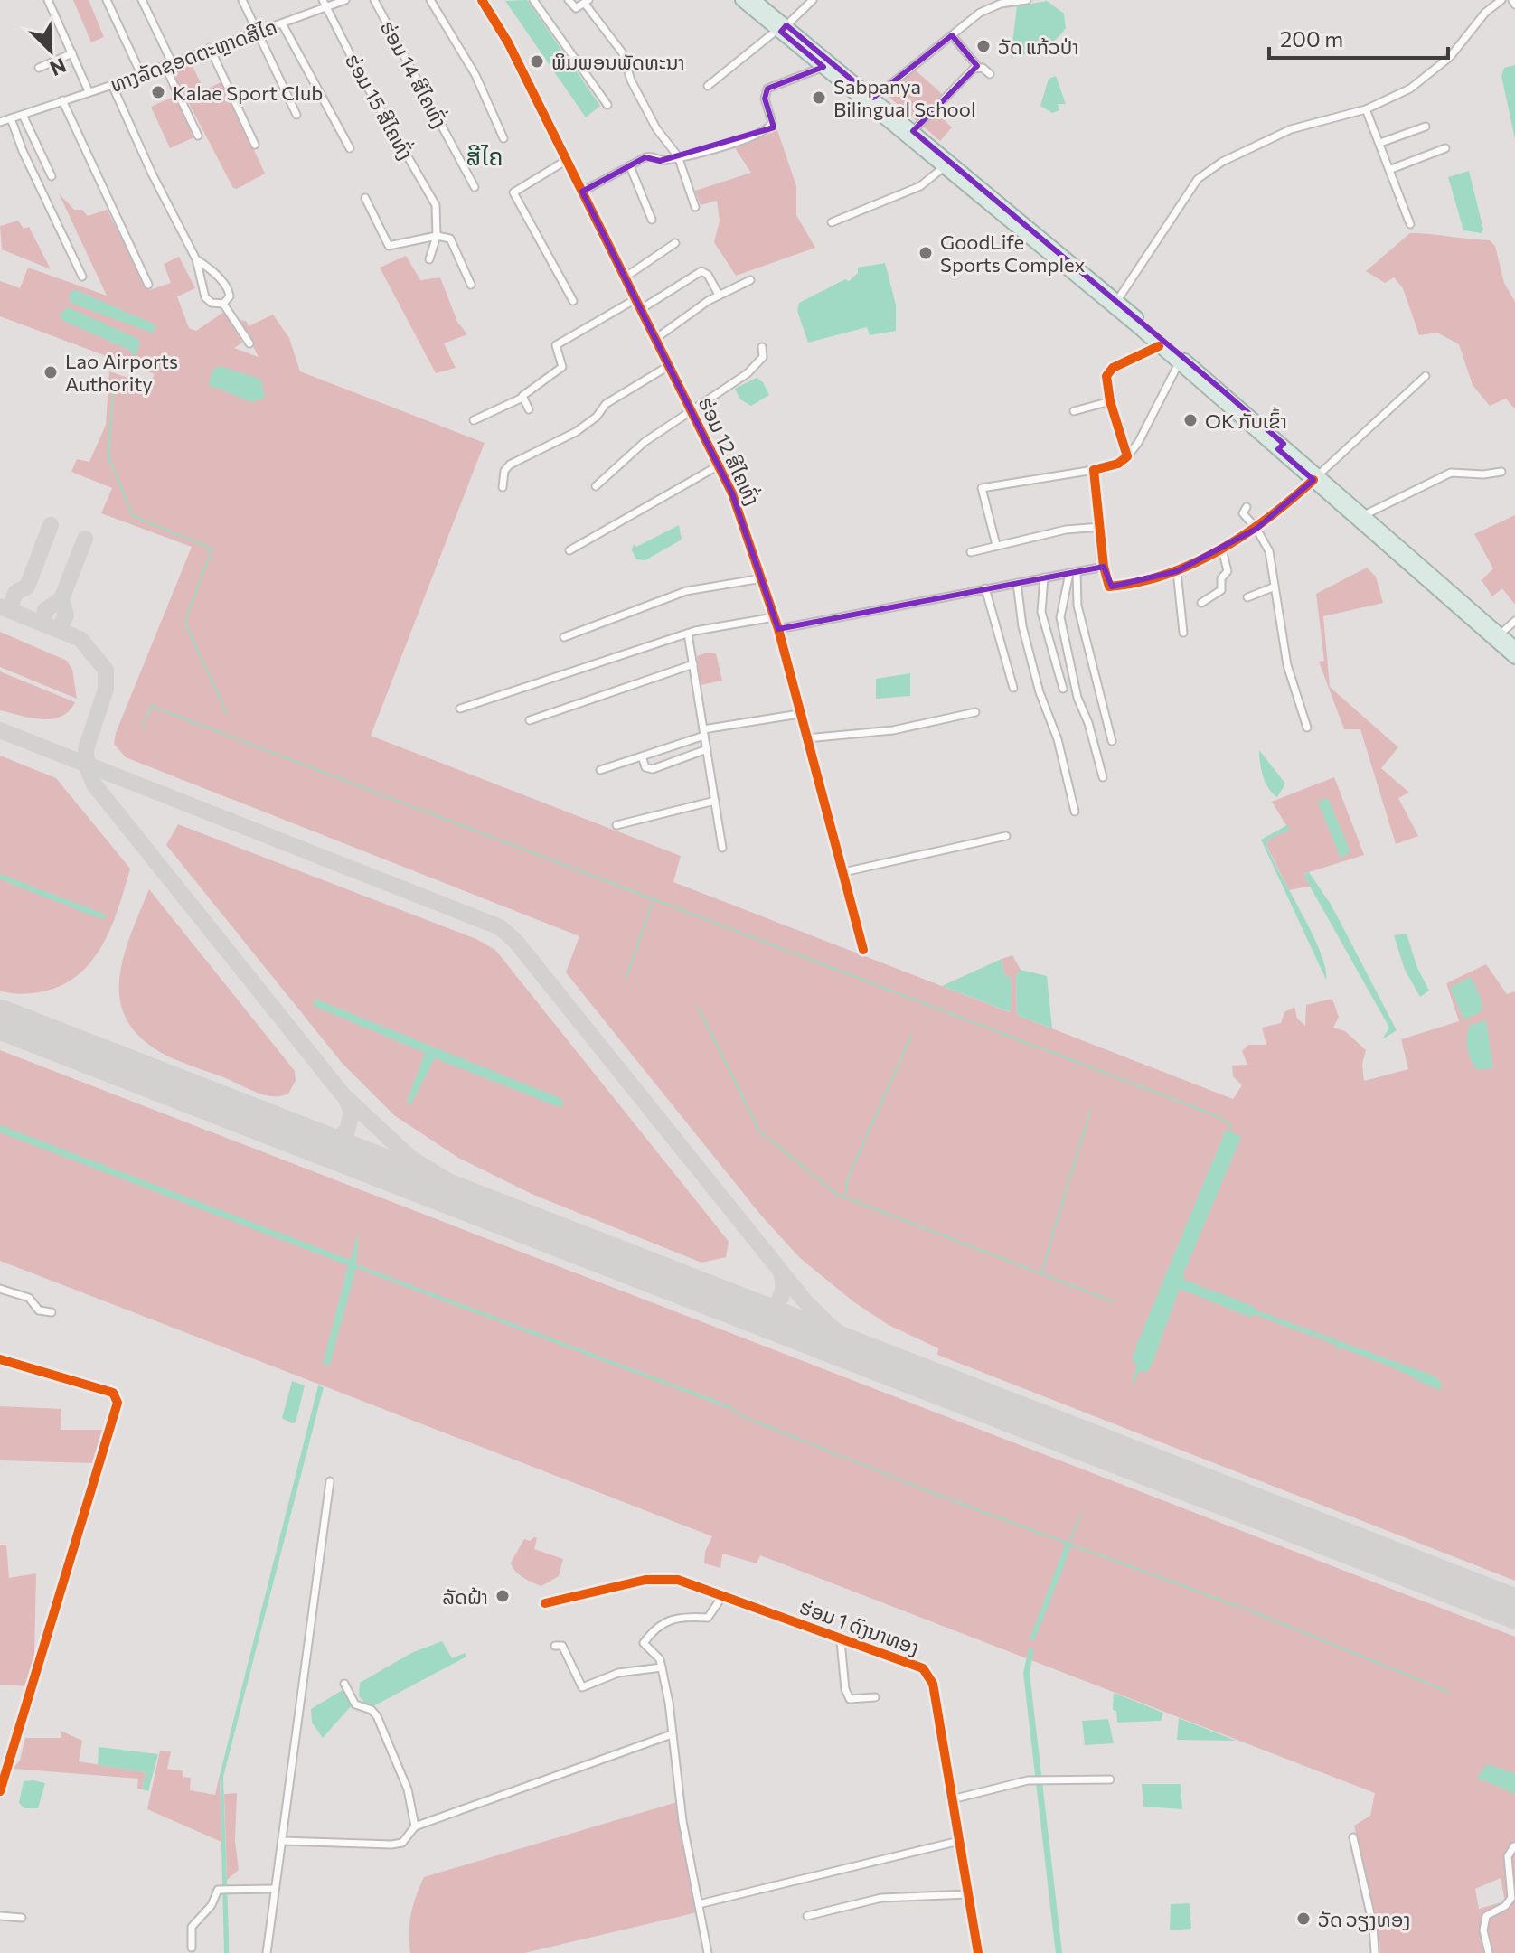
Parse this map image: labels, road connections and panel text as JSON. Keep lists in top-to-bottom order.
{
  "streets": {
    "street": [
      "ທາງລັດຊອດຕະຫຼາດສີໄຄ",
      "ຮ່ອມ 14 ສີໄຄທົ່ງ",
      "ຮ່ອມ 15 ສີໄຄທົ່ງ",
      "ຮ່ອມ 12 ສີໄຄທົ່ງ",
      "ຮ່ອມ 1 ດົງນາທອງ"
    ]
  },
  "crossings": [
    ["ທາງລັດຊອດຕະຫຼາດສີໄຄ", "ຮ່ອມ 15 ສີໄຄທົ່ງ"]
  ],
  "districts": ["ສີໄຄ"],
  "places": [
    "ວັດ ແກ້ວປ່າ",
    "ພິມພອນພັດທະນາ",
    "Kalae Sport Club",
    "Sabpanya Bilingual School",
    "GoodLife Sports Complex",
    "Lao Airports Authority",
    "OK ກັບເຂົ້າ",
    "ລັດຝ້າ",
    "ວັດ ວຽງທອງ"
  ],
  "scale_bar": "200 m",
  "north": "bottom right"
}
